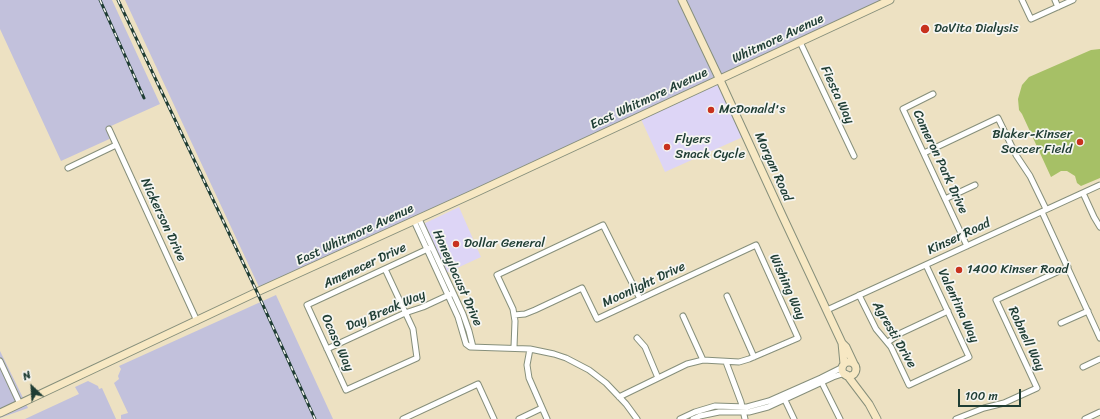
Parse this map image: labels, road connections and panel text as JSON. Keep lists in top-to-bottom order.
{
  "streets": {
    "main road": ["Whitmore Avenue", "East Whitmore Avenue", "Morgan Road"],
    "street": [
      "Fiesta Way",
      "Cameron Park Drive",
      "Nickerson Drive",
      "Kinser Road",
      "Amenecer Drive",
      "Honeylocust Drive",
      "Moonlight Drive",
      "Wishing Way",
      "Valentina Way",
      "Day Break Way",
      "Agresti Drive",
      "Robnell Way",
      "Ocaso Way"
    ]
  },
  "crossings": [
    ["Whitmore Avenue", "Fiesta Way"],
    ["Whitmore Avenue", "East Whitmore Avenue"],
    ["Whitmore Avenue", "Morgan Road"],
    ["East Whitmore Avenue", "Morgan Road"],
    ["East Whitmore Avenue", "Nickerson Drive"],
    ["East Whitmore Avenue", "Honeylocust Drive"],
    ["Cameron Park Drive", "Kinser Road"],
    ["Morgan Road", "Kinser Road"],
    ["Kinser Road", "Valentina Way"],
    ["Kinser Road", "Agresti Drive"],
    ["Amenecer Drive", "Honeylocust Drive"],
    ["Amenecer Drive", "Ocaso Way"],
    ["Honeylocust Drive", "Day Break Way"],
    ["Moonlight Drive", "Wishing Way"],
    ["Valentina Way", "Agresti Drive"],
    ["Day Break Way", "Ocaso Way"]
  ],
  "places": [
    "DaVita Dialysis",
    "McDonald's",
    "Blaker-Kinser Soccer Field",
    "Flyers Snack Cycle",
    "Dollar General",
    "1400 Kinser Road"
  ],
  "scale_bar": "100 m",
  "north": "top left"
}
